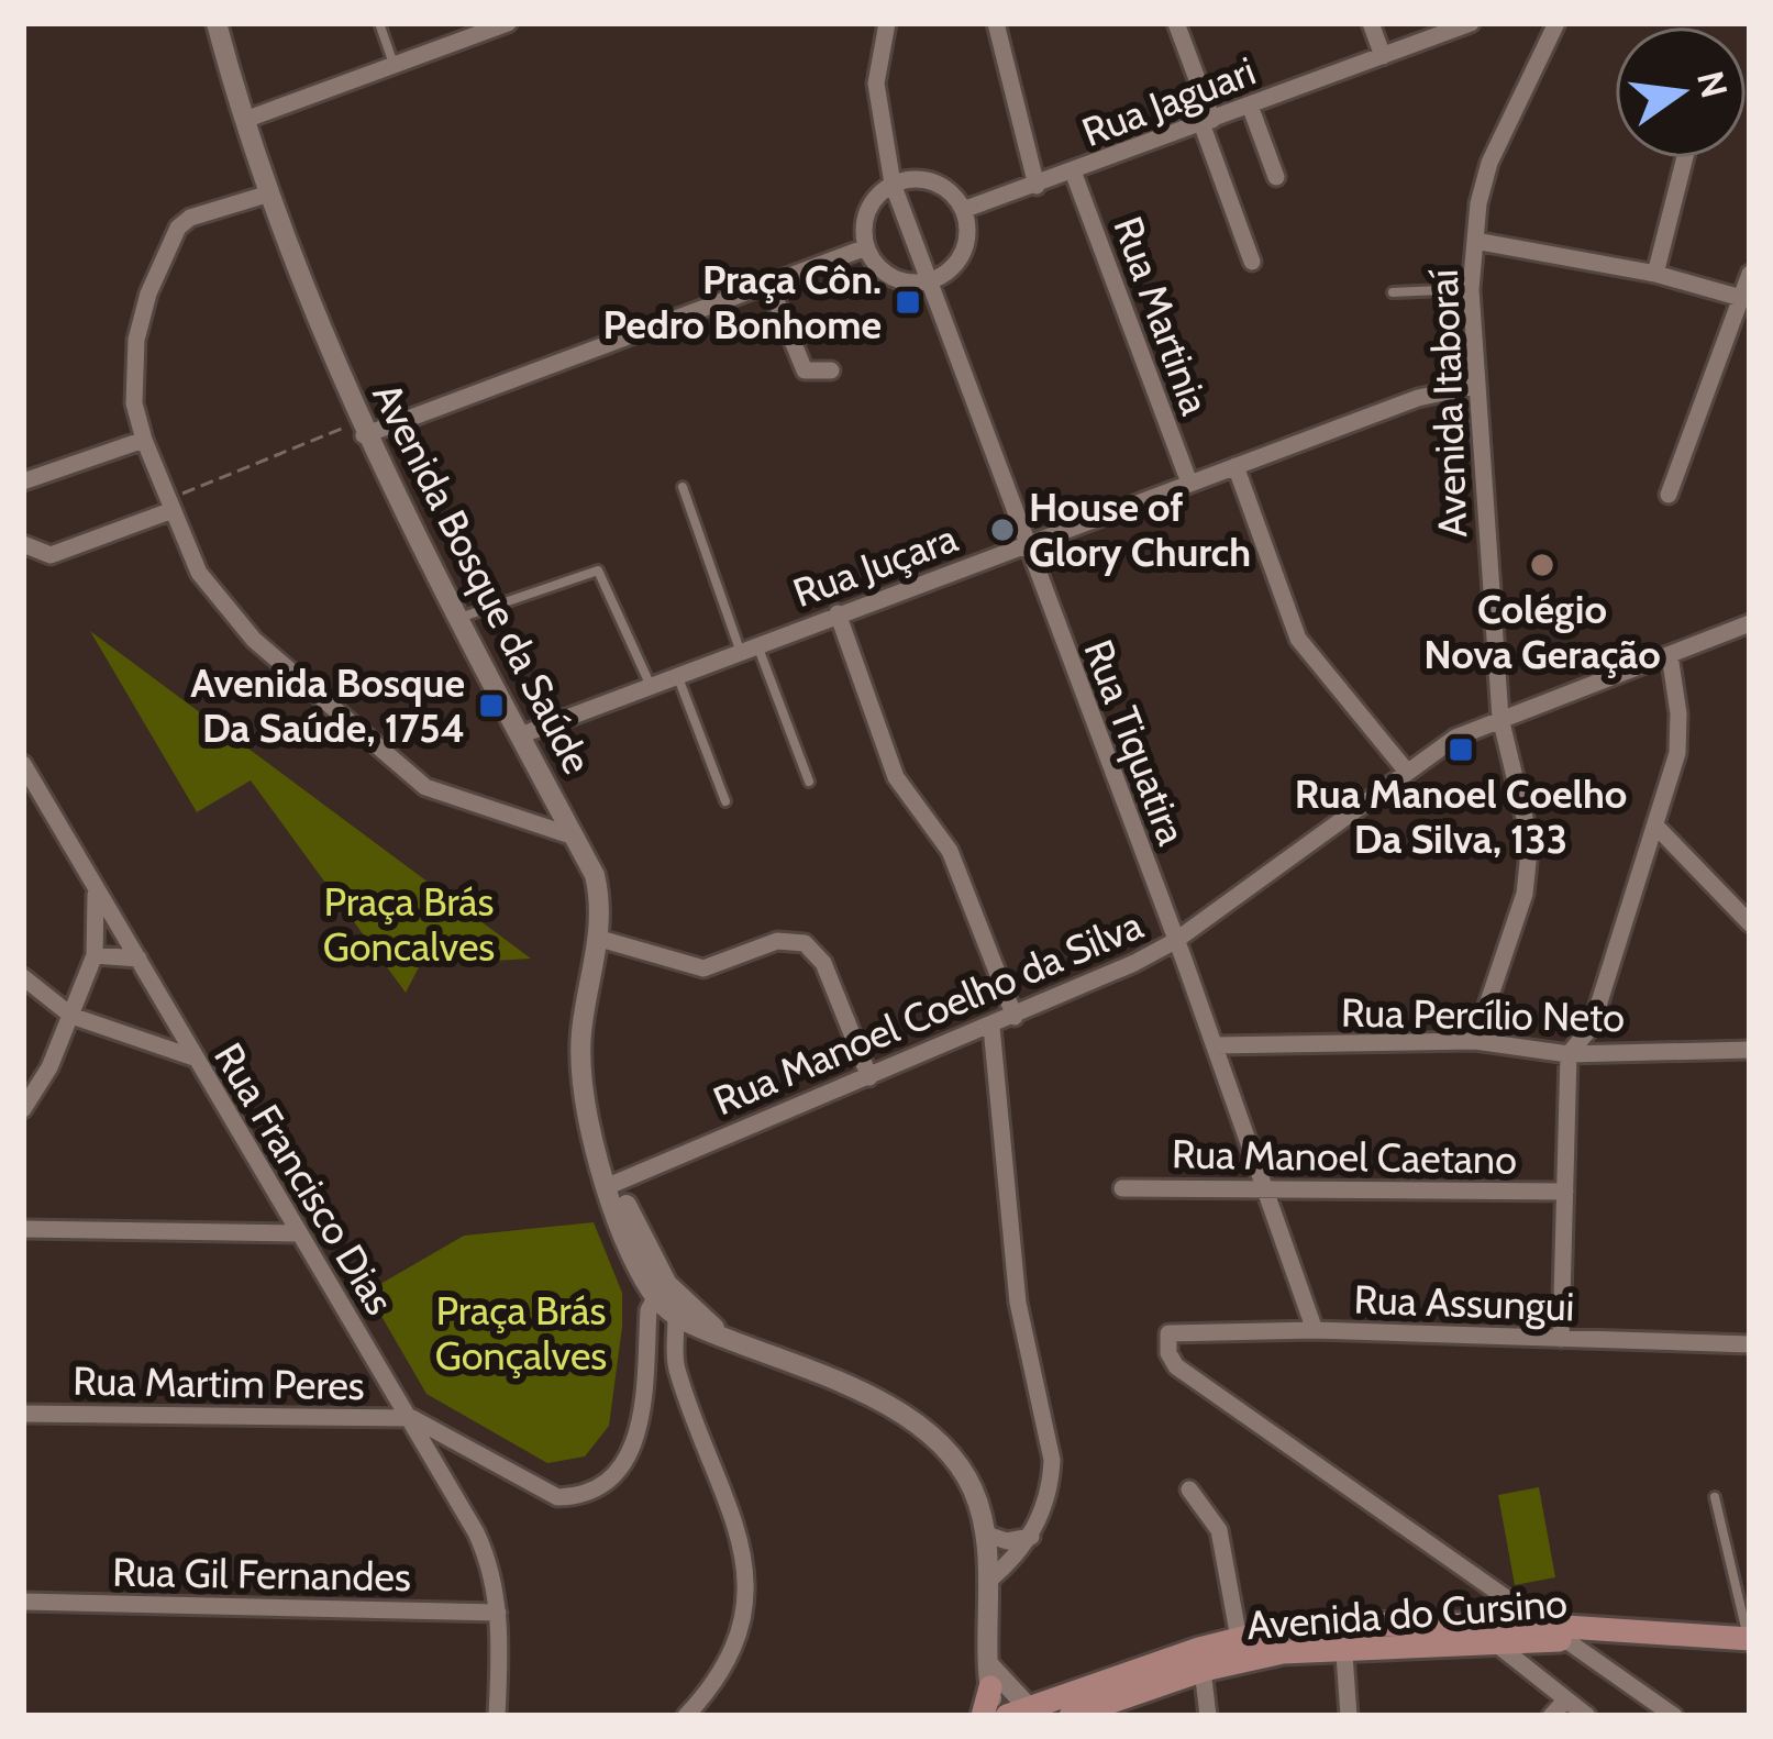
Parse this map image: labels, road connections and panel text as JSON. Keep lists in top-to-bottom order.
{
  "streets": {
    "main road": ["Avenida do Cursino"],
    "street": [
      "Rua Jaguari",
      "Rua Martinia",
      "Avenida Itaboraí",
      "Rua Juçara",
      "Avenida Bosque da Saúde",
      "Rua Tiquatira",
      "Rua Manoel Coelho da Silva",
      "Rua Percílio Neto",
      "Rua Manoel Caetano",
      "Rua Francisco Dias",
      "Rua Assungui",
      "Rua Martim Peres",
      "Rua Gil Fernandes"
    ]
  },
  "crossings": [
    ["Rua Jaguari", "Rua Martinia"],
    ["Rua Martinia", "Rua Juçara"],
    ["Avenida Itaboraí", "Rua Juçara"],
    ["Avenida Itaboraí", "Rua Manoel Coelho da Silva"],
    ["Avenida Itaboraí", "Rua Percílio Neto"],
    ["Rua Juçara", "Avenida Bosque da Saúde"],
    ["Rua Juçara", "Rua Tiquatira"],
    ["Avenida Bosque da Saúde", "Rua Manoel Coelho da Silva"],
    ["Avenida Bosque da Saúde", "Avenida do Cursino"],
    ["Rua Tiquatira", "Rua Manoel Coelho da Silva"],
    ["Rua Tiquatira", "Rua Percílio Neto"],
    ["Rua Tiquatira", "Rua Manoel Caetano"],
    ["Rua Tiquatira", "Rua Assungui"],
    ["Rua Francisco Dias", "Rua Martim Peres"],
    ["Rua Francisco Dias", "Rua Gil Fernandes"],
    ["Rua Assungui", "Avenida do Cursino"]
  ],
  "parks": ["Praça Brás Goncalves", "Praça Brás Gonçalves"],
  "places": {
    "transit": ["Praça Côn. Pedro Bonhome", "Avenida Bosque Da Saúde, 1754", "Rua Manoel Coelho Da Silva, 133"],
    "other": ["House of Glory Church", "Colégio Nova Geração"]
  },
  "north": "right"
}
